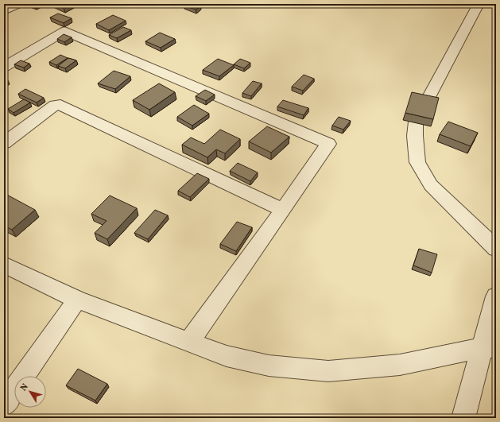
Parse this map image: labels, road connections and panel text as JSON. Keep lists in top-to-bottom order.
{
  "north": "top left"
}
